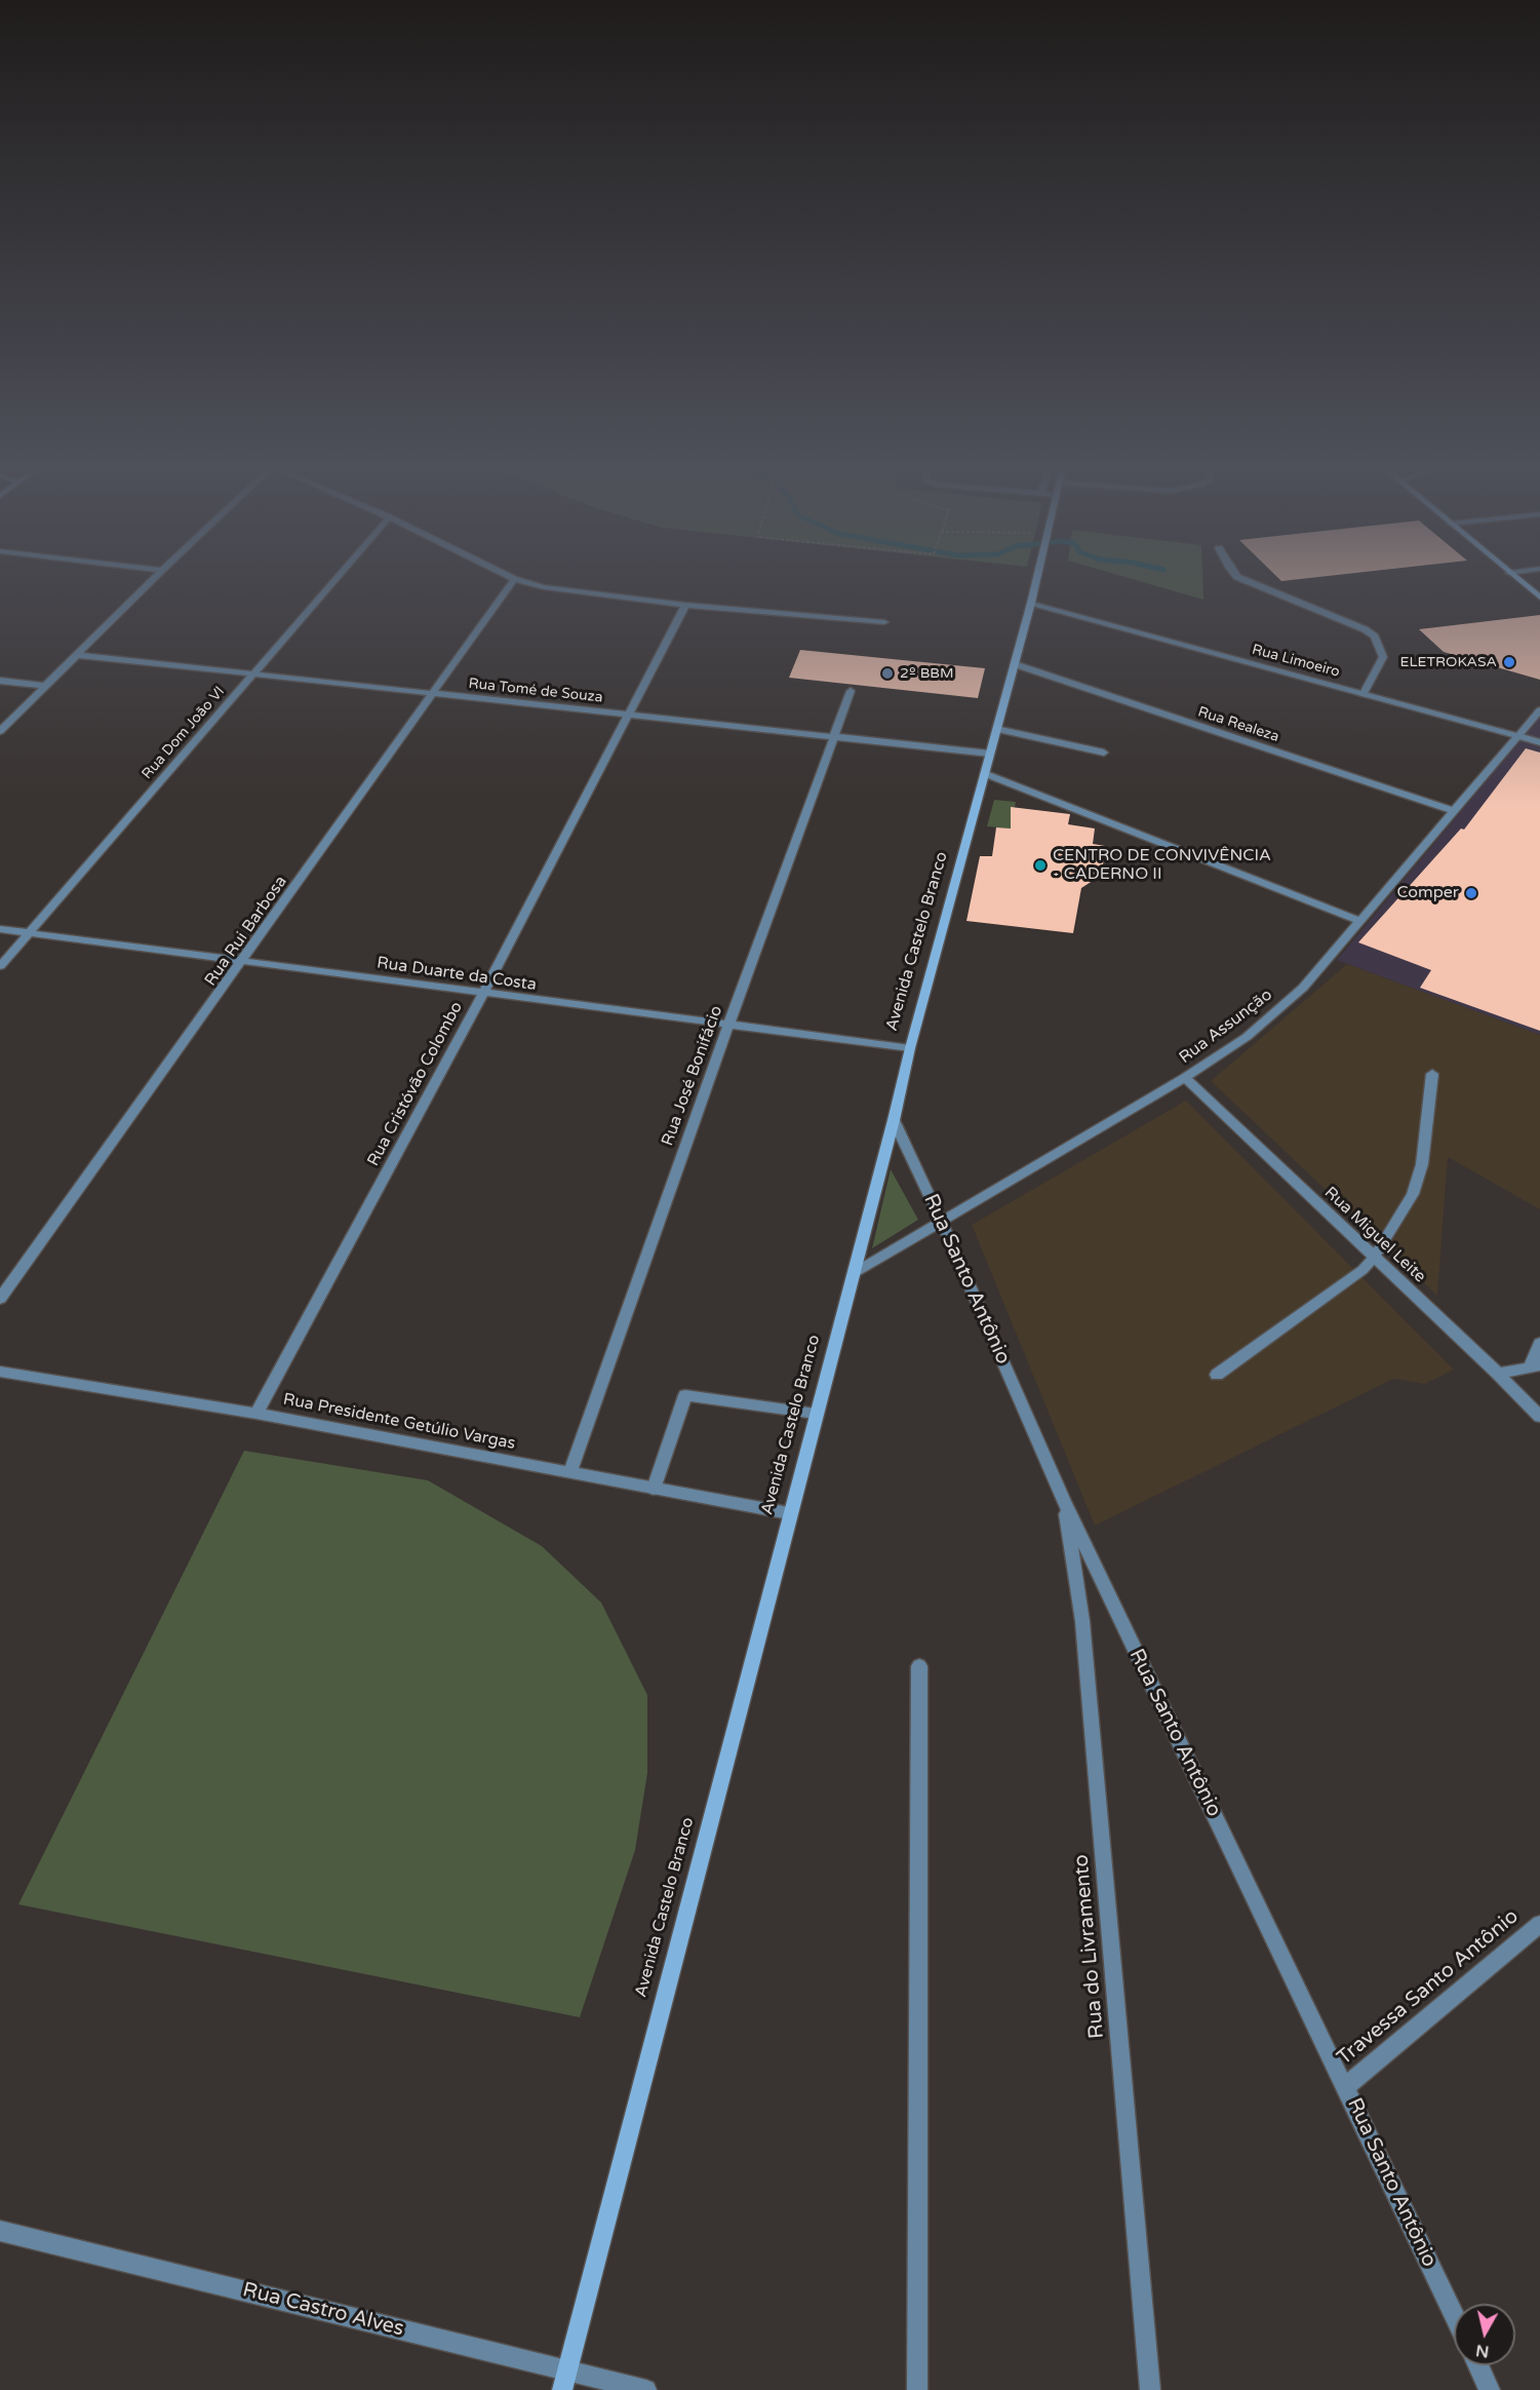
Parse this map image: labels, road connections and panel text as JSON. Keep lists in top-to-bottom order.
{
  "streets": {
    "street": [
      "Rua Limoeiro",
      "Rua Tomé de Souza",
      "Rua Realeza",
      "Rua Dom João VI",
      "Rua Rui Barbosa",
      "Avenida Castelo Branco",
      "Rua Duarte da Costa",
      "Rua Assunção",
      "Rua José Bonifácio",
      "Rua Cristóvão Colombo",
      "Rua Miguel Leite",
      "Rua Santo Antônio",
      "Rua Presidente Getúlio Vargas",
      "Rua do Livramento",
      "Travessa Santo Antônio",
      "Rua Castro Alves"
    ]
  },
  "crossings": [
    ["Rua Limoeiro", "Avenida Castelo Branco"],
    ["Rua Limoeiro", "Rua Assunção"],
    ["Rua Tomé de Souza", "Rua Dom João VI"],
    ["Rua Tomé de Souza", "Rua Rui Barbosa"],
    ["Rua Tomé de Souza", "Avenida Castelo Branco"],
    ["Rua Tomé de Souza", "Rua José Bonifácio"],
    ["Rua Tomé de Souza", "Rua Cristóvão Colombo"],
    ["Rua Realeza", "Avenida Castelo Branco"],
    ["Rua Realeza", "Rua Assunção"],
    ["Rua Dom João VI", "Rua Duarte da Costa"],
    ["Rua Rui Barbosa", "Rua Duarte da Costa"],
    ["Avenida Castelo Branco", "Rua Duarte da Costa"],
    ["Avenida Castelo Branco", "Rua Assunção"],
    ["Avenida Castelo Branco", "Rua Santo Antônio"],
    ["Avenida Castelo Branco", "Rua Presidente Getúlio Vargas"],
    ["Avenida Castelo Branco", "Rua Castro Alves"],
    ["Rua Duarte da Costa", "Rua José Bonifácio"],
    ["Rua Duarte da Costa", "Rua Cristóvão Colombo"],
    ["Rua Assunção", "Rua Miguel Leite"],
    ["Rua Assunção", "Rua Santo Antônio"],
    ["Rua José Bonifácio", "Rua Presidente Getúlio Vargas"],
    ["Rua Cristóvão Colombo", "Rua Presidente Getúlio Vargas"],
    ["Rua Santo Antônio", "Rua do Livramento"],
    ["Rua Santo Antônio", "Travessa Santo Antônio"]
  ],
  "places": [
    "ELETROKASA",
    "2º BBM",
    "CENTRO DE CONVIVÊNCIA - CADERNO II",
    "Comper"
  ],
  "north": "bottom"
}
